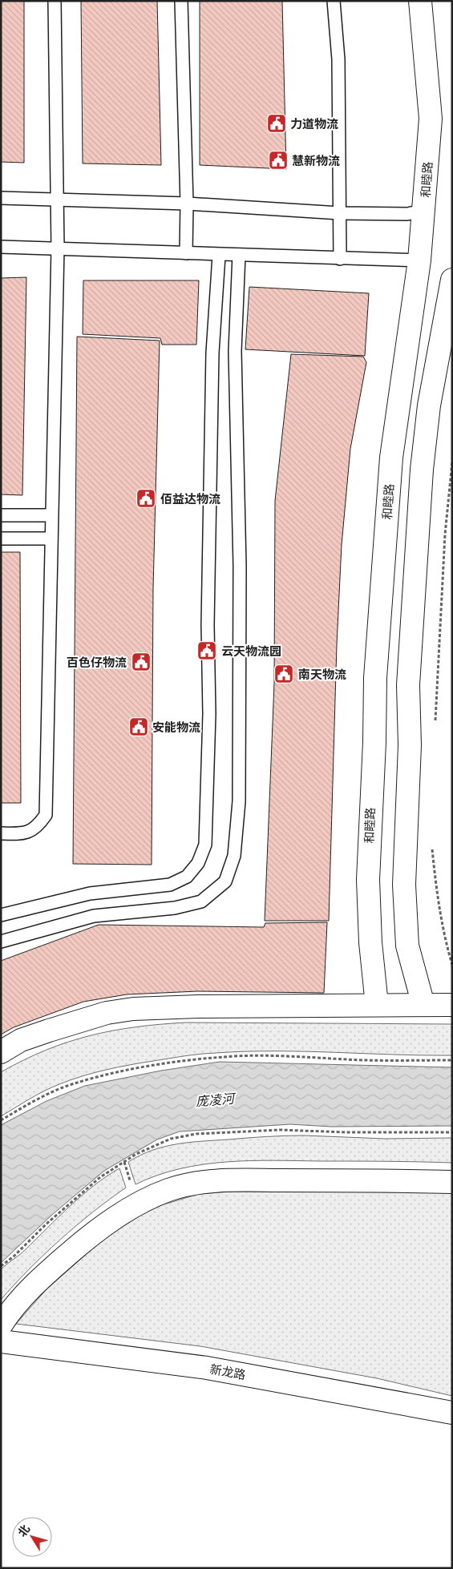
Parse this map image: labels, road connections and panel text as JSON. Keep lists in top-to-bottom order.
{
  "streets": {
    "street": ["和睦路", "新龙路"]
  },
  "water": ["庞凌河"],
  "places": {
    "public building": [
      "力道物流",
      "慧新物流",
      "佰益达物流",
      "云天物流园",
      "百色仔物流",
      "南天物流",
      "安能物流"
    ]
  },
  "north": "top left"
}
